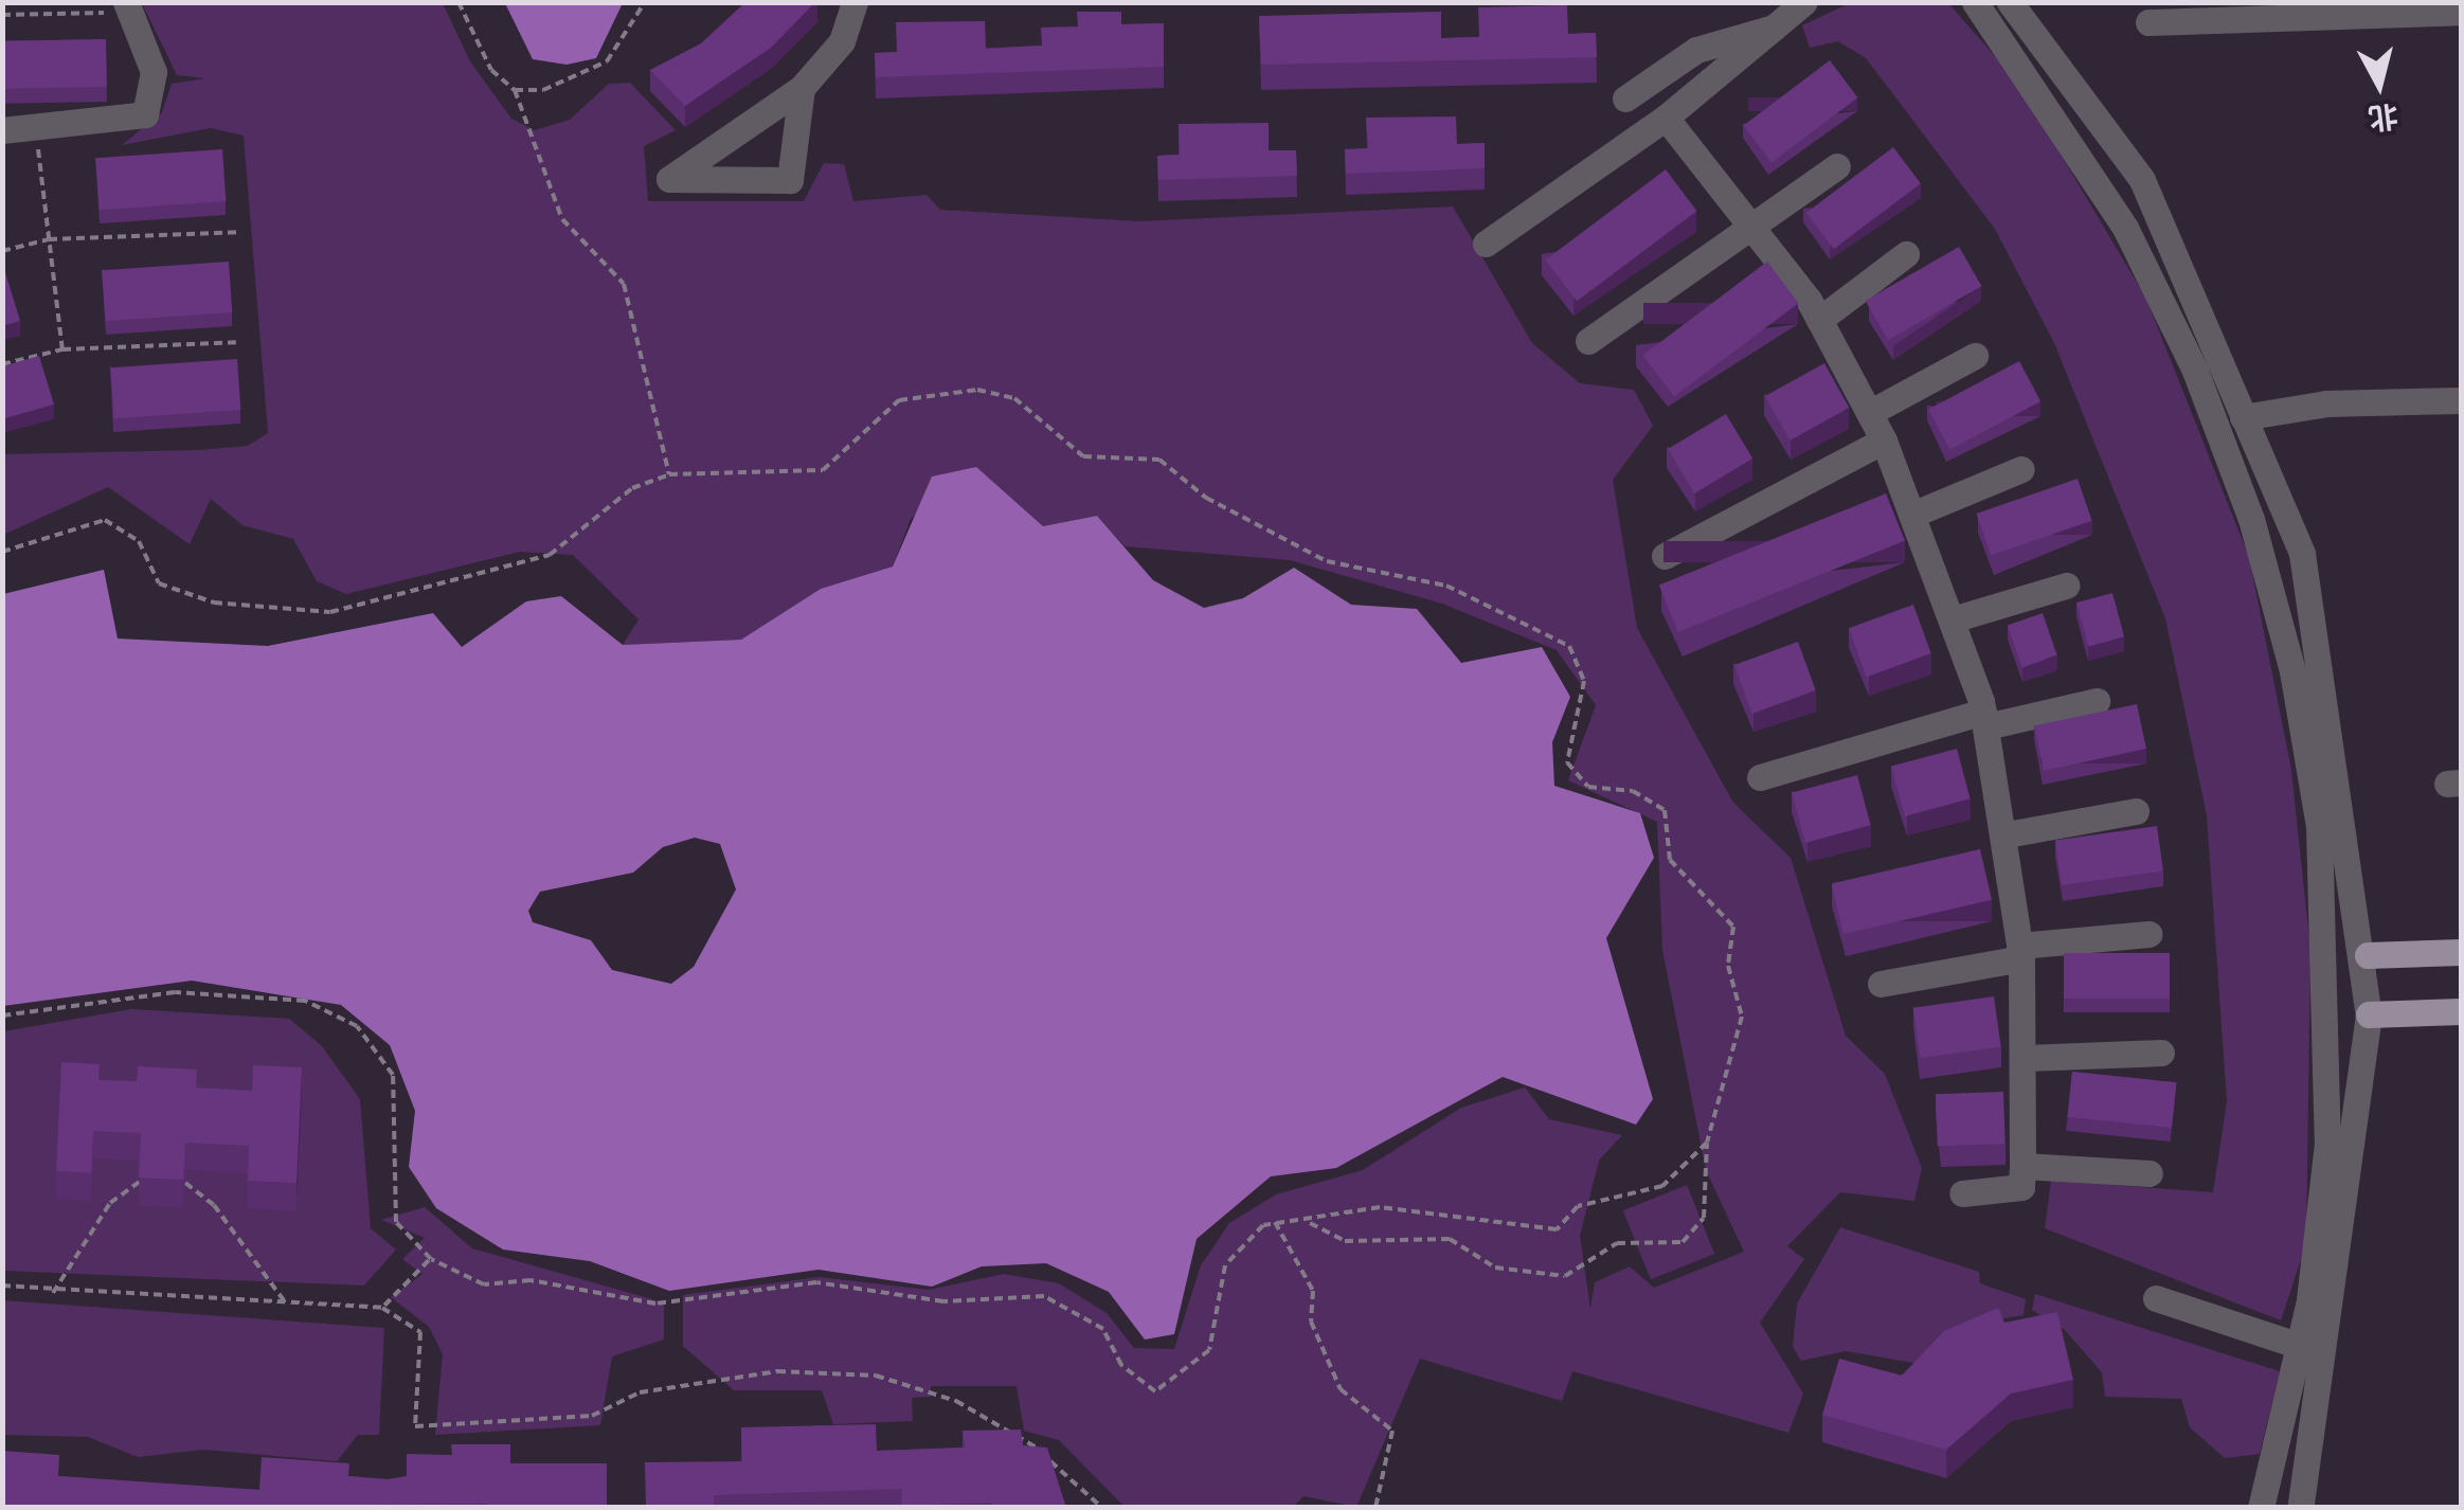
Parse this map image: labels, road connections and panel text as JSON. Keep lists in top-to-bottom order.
{
  "north": "bottom"
}
